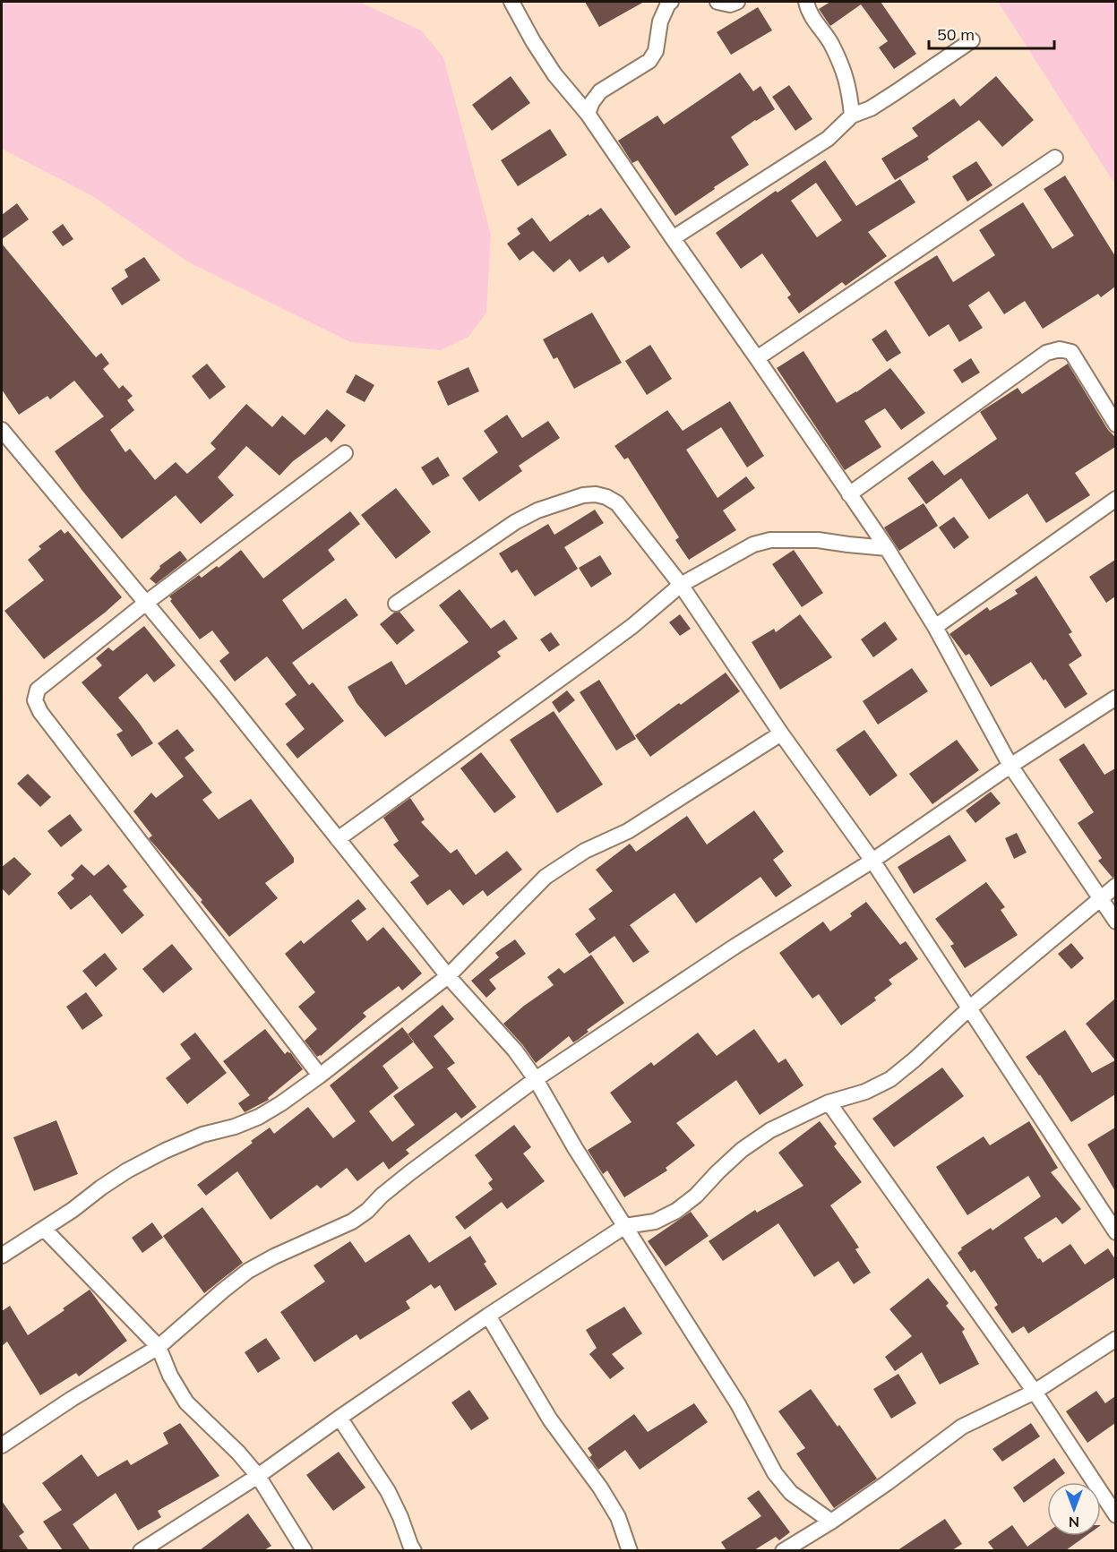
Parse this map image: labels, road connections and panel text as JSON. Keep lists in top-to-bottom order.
{
  "scale_bar": "50 m",
  "north": "bottom"
}
